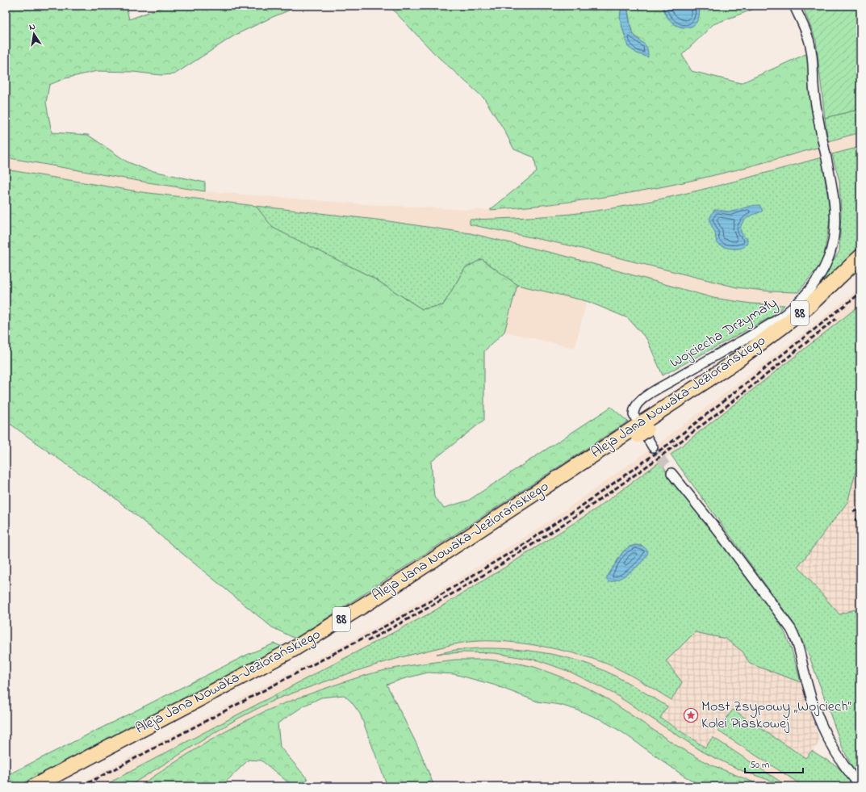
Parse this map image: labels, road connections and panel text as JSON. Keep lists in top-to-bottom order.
{
  "streets": {
    "main road": ["88", "Aleja Jana Nowaka-Jeziorańskiego"],
    "street": ["Wojciecha Drzymały"]
  },
  "places": {
    "place": ["Most Zsypowy „Wojciech” Kolei Piaskowej"]
  },
  "scale_bar": "50 m",
  "north": "top"
}
